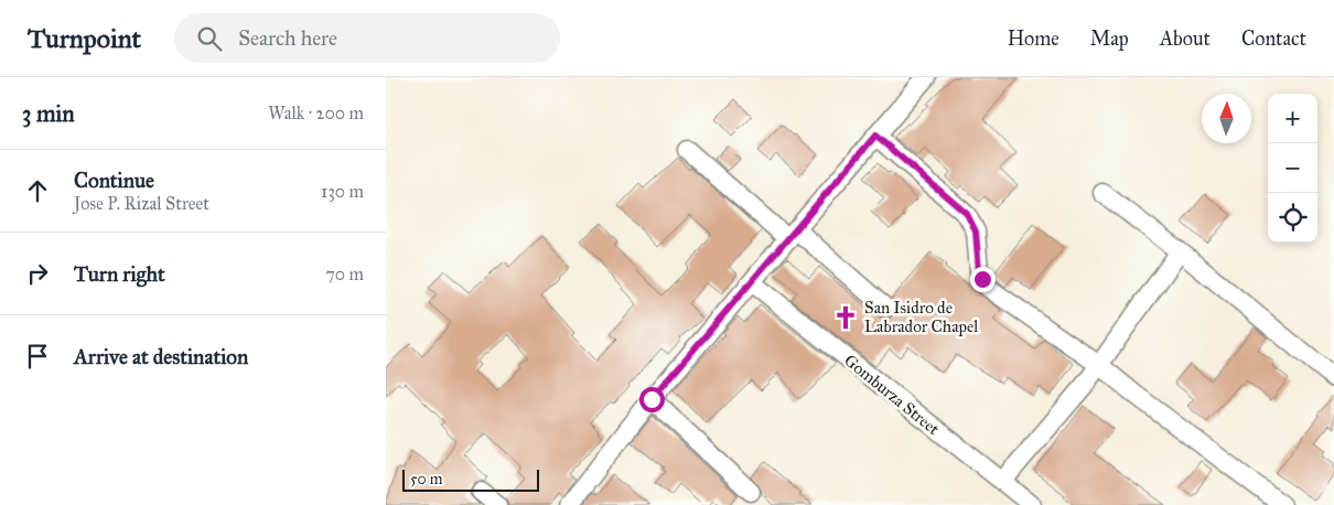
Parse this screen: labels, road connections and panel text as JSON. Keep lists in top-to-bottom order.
{
  "streets": {
    "street": ["Gomburza Street"]
  },
  "places": {
    "church": ["San Isidro de Labrador Chapel"]
  },
  "scale_bar": "50 m",
  "north": "top",
  "page": {
    "header": "Turnpoint",
    "search": "Search here",
    "nav": [
      "Home",
      "Map",
      "About",
      "Contact"
    ],
    "heading": ["3 min", "Walk · 200 m"],
    "map_buttons": ["+", "−"],
    "list": [
      ["Continue", "Jose P. Rizal Street", "130 m"],
      ["Turn right", "70 m"],
      "Arrive at destination"
    ],
    "scale": "50 m"
  }
}
